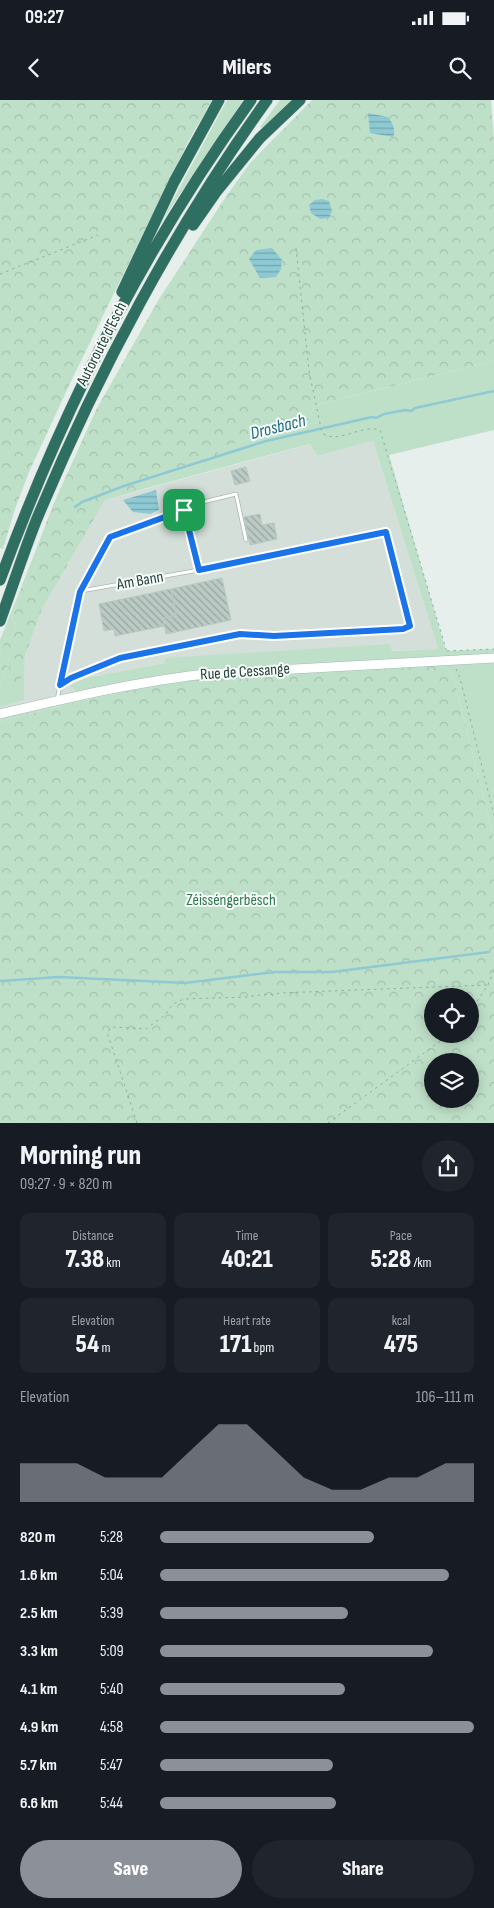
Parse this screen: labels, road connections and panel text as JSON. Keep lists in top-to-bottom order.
{
  "streets": {
    "highway": ["Autoroute d'Esch"],
    "main road": ["Rue de Cessange"],
    "lane": ["Am Bann"]
  },
  "crossings": [
    ["Am Bann", "Rue de Cessange"]
  ],
  "water": ["Drosbach"],
  "parks": ["Zéisséngerbësch"],
  "page": {
    "status": "09:27",
    "header": "Milers",
    "heading": ["Morning run", "09:27 · 9 × 820 m"],
    "stats": [
      ["Distance", "7.38 km"],
      ["Time", "40:21"],
      ["Pace", "5:28 /km"],
      ["Elevation", "54 m"],
      ["Heart rate", "171 bpm"],
      ["kcal", "475"]
    ],
    "chart": ["Elevation", "106–111 m"],
    "list": [
      {
        "name": "820 m",
        "note": "5:28"
      },
      {
        "name": "1.6 km",
        "note": "5:04"
      },
      {
        "name": "2.5 km",
        "note": "5:39"
      },
      {
        "name": "3.3 km",
        "note": "5:09"
      },
      {
        "name": "4.1 km",
        "note": "5:40"
      },
      {
        "name": "4.9 km",
        "note": "4:58"
      },
      {
        "name": "5.7 km",
        "note": "5:47"
      },
      {
        "name": "6.6 km",
        "note": "5:44"
      }
    ],
    "buttons": ["Save", "Share"]
  }
}
